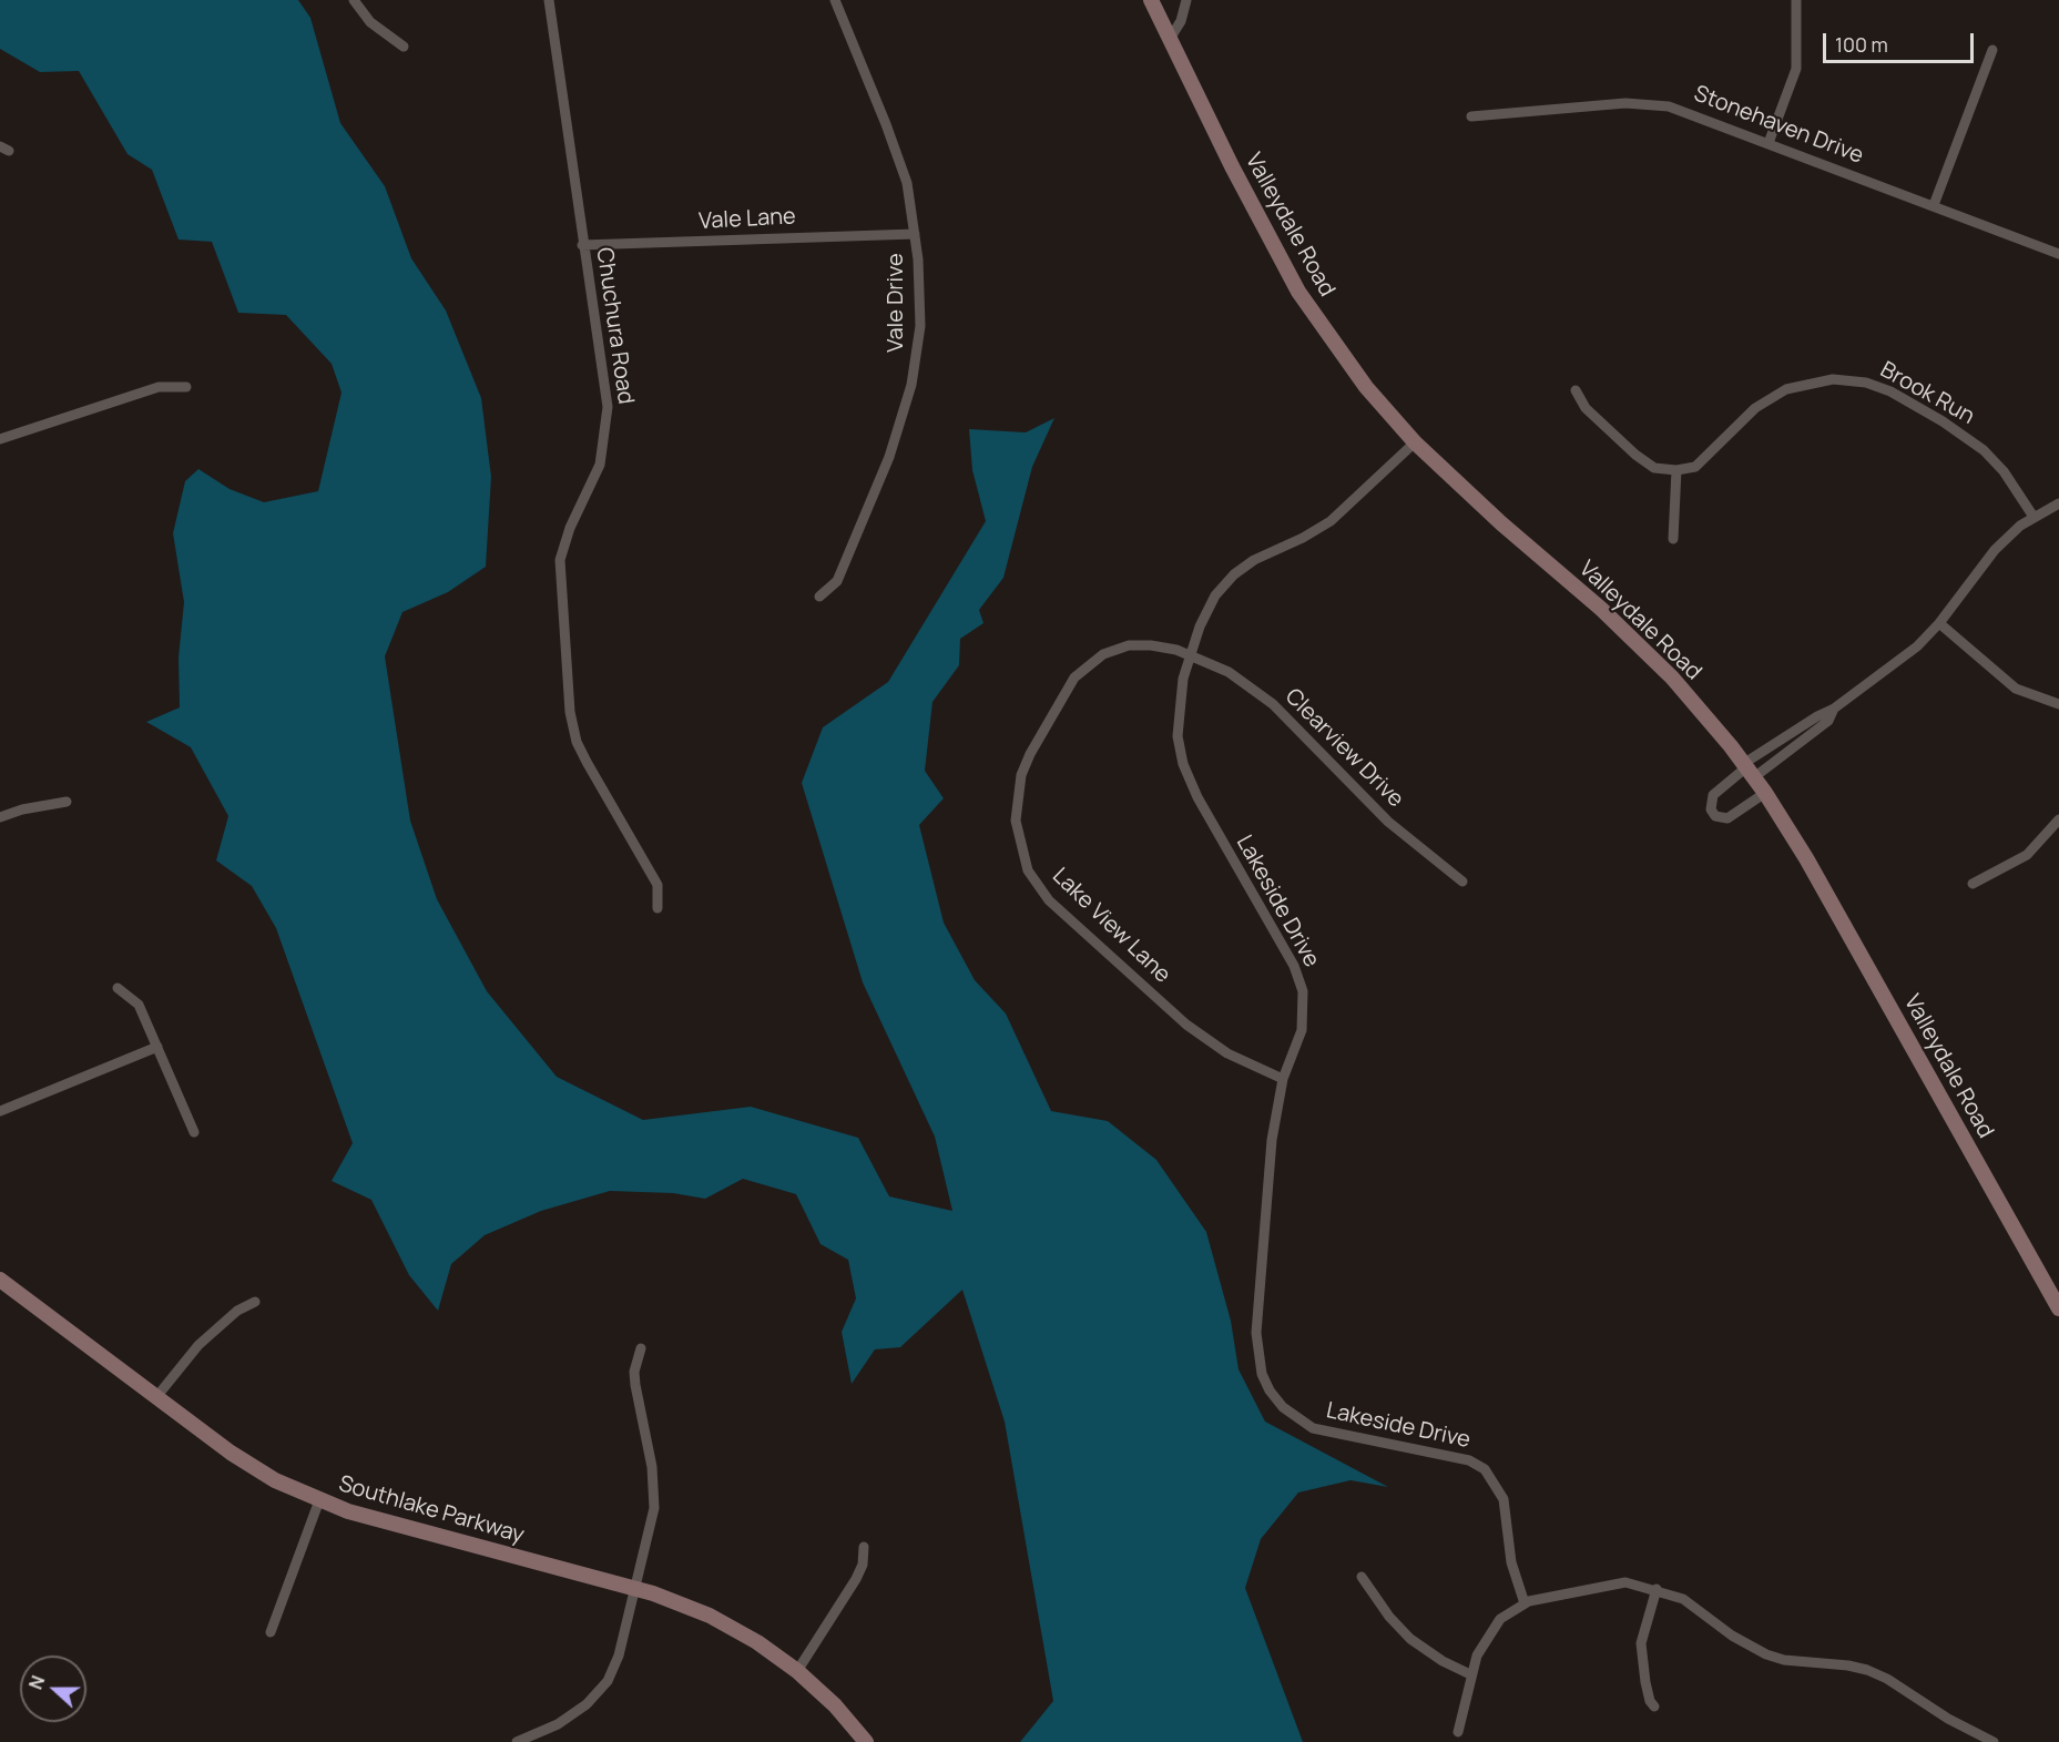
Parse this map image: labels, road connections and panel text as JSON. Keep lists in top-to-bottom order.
{
  "streets": {
    "main road": ["Valleydale Road", "Southlake Parkway"],
    "street": [
      "Stonehaven Drive",
      "Vale Lane",
      "Vale Drive",
      "Chuchura Road",
      "Brook Run",
      "Clearview Drive",
      "Lakeside Drive",
      "Lake View Lane"
    ]
  },
  "crossings": [
    ["Vale Lane", "Vale Drive"],
    ["Vale Lane", "Chuchura Road"],
    ["Valleydale Road", "Lakeside Drive"],
    ["Clearview Drive", "Lakeside Drive"],
    ["Clearview Drive", "Lake View Lane"],
    ["Lakeside Drive", "Lake View Lane"]
  ],
  "scale_bar": "100 m",
  "north": "left"
}
